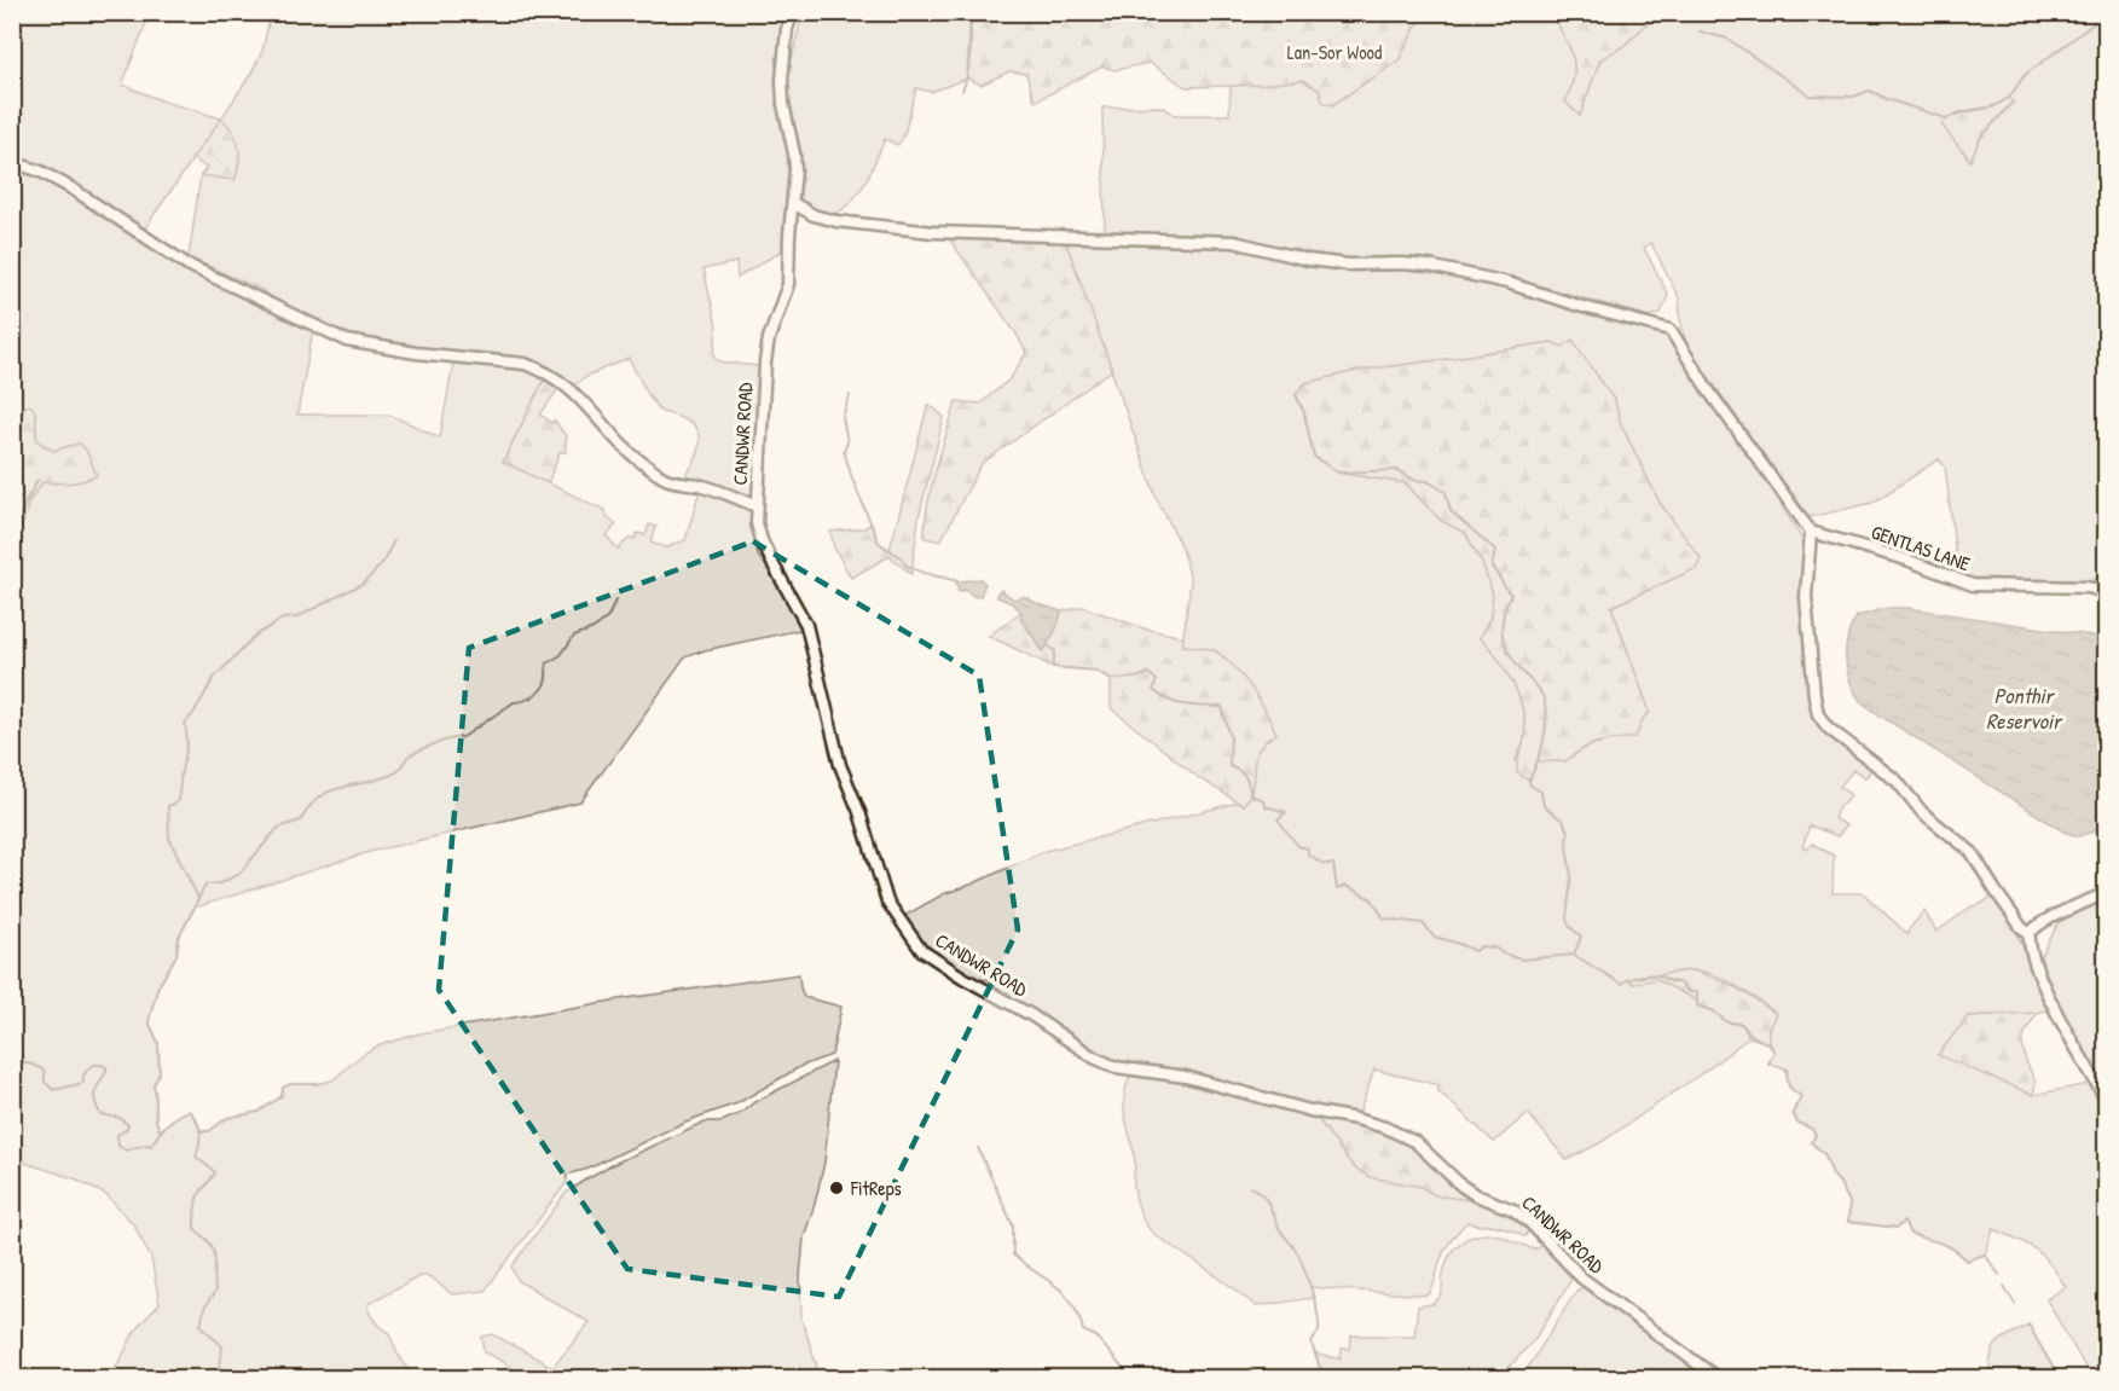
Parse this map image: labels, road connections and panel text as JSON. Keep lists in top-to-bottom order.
{
  "streets": {
    "street": ["CANDWR ROAD", "GENTLAS LANE"]
  },
  "water": ["Ponthir Reservoir"],
  "parks": ["Lan-Sor Wood"],
  "places": ["FitReps"]
}
